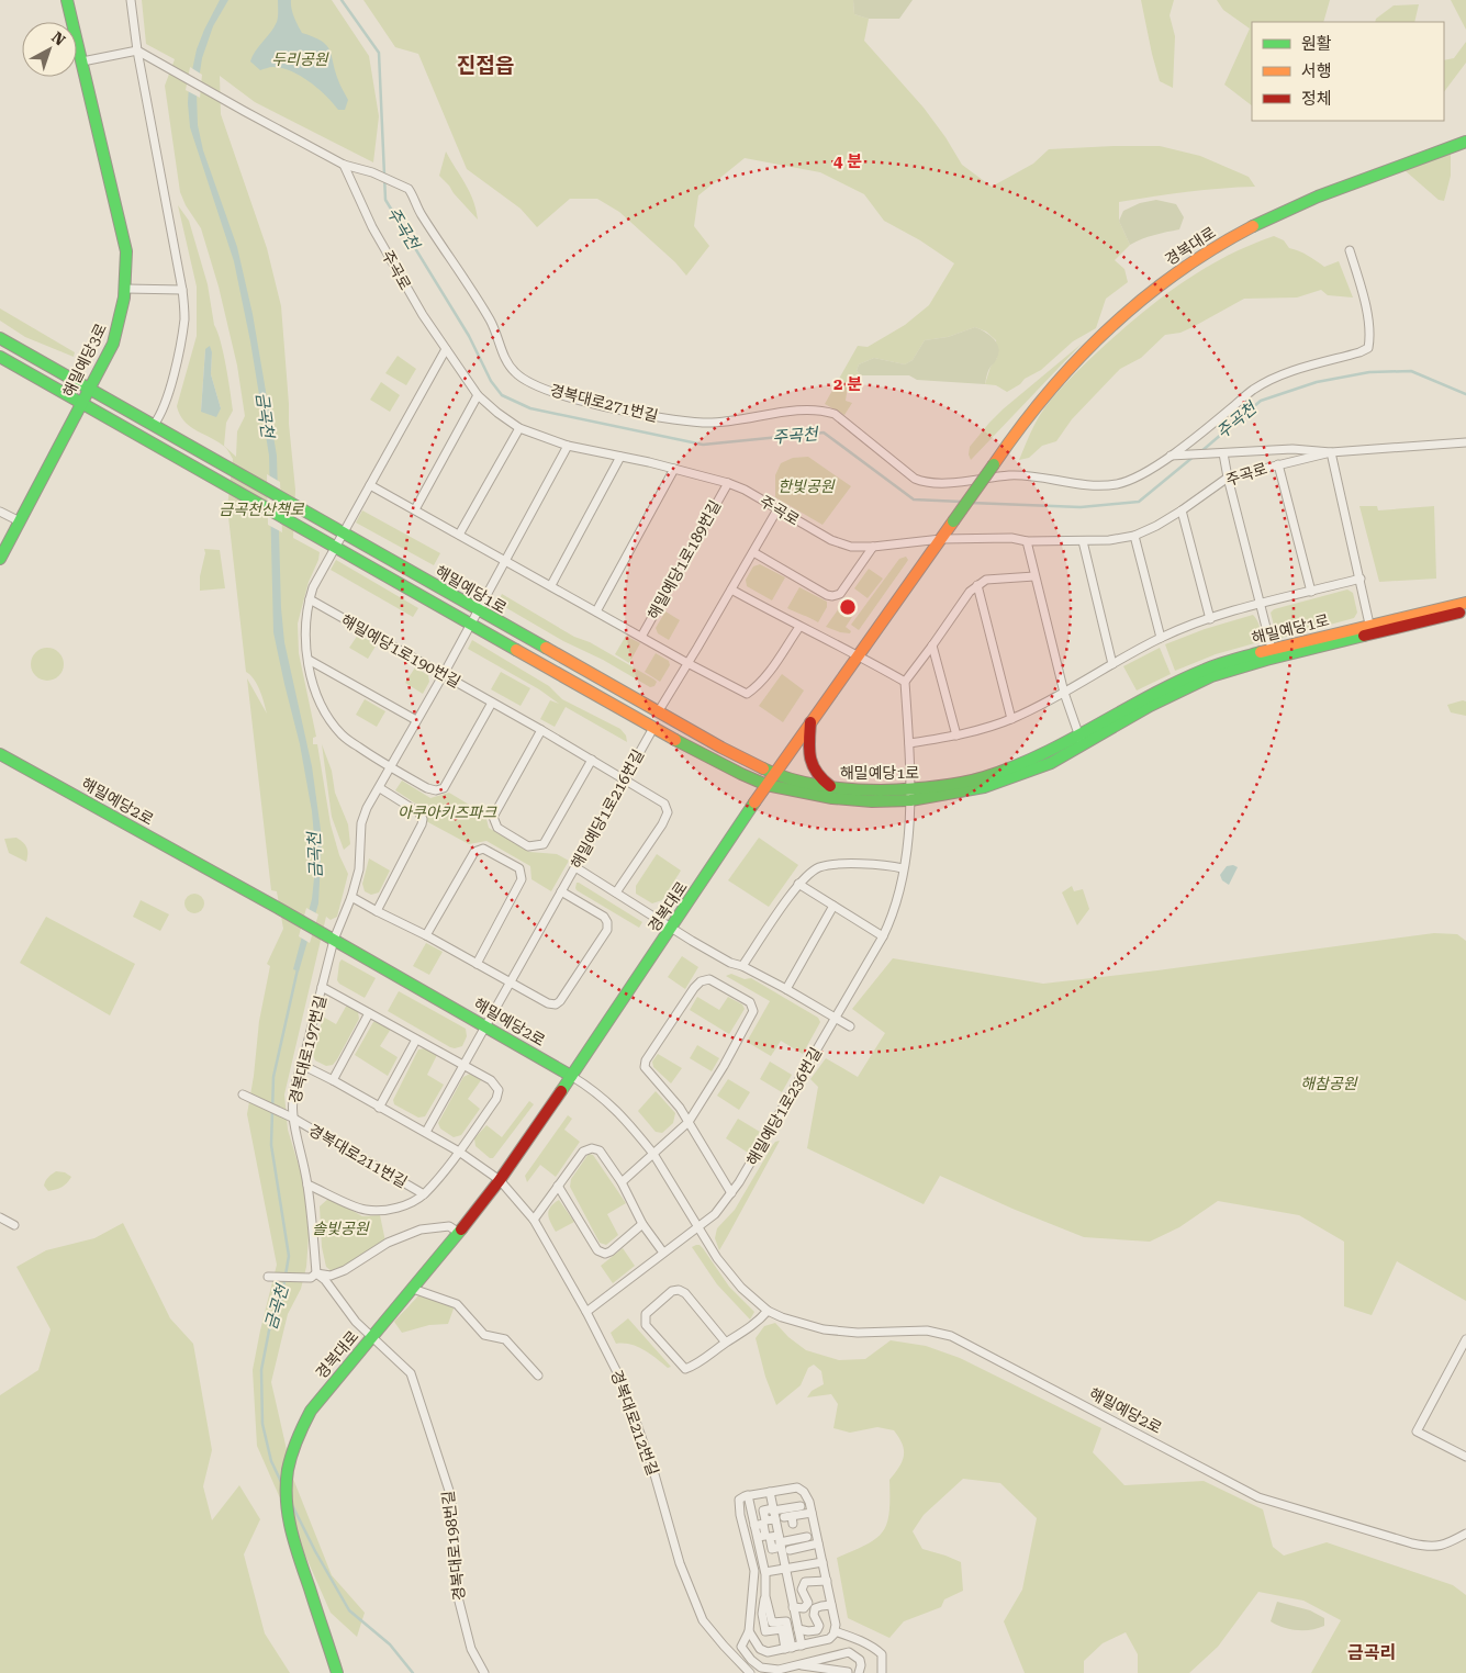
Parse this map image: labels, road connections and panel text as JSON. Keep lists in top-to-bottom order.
{
  "streets": {
    "street": [
      "경복대로",
      "주곡로",
      "해밀예당3로",
      "경복대로271번길",
      "해밀예당1로189번길",
      "해밀예당1로",
      "해밀예당1로190번길",
      "해밀예당2로",
      "해밀예당1로216번길",
      "경복대로197번길",
      "해밀예당1로236번길",
      "경복대로211번길",
      "경복대로212번길",
      "경복대로198번길"
    ]
  },
  "crossings": [
    ["경복대로", "주곡로"],
    ["경복대로", "해밀예당1로"],
    ["경복대로", "해밀예당2로"],
    ["경복대로", "경복대로212번길"],
    ["경복대로", "경복대로198번길"],
    ["주곡로", "경복대로271번길"],
    ["주곡로", "해밀예당1로189번길"],
    ["해밀예당3로", "해밀예당1로"],
    ["해밀예당1로", "해밀예당1로216번길"],
    ["해밀예당1로", "경복대로197번길"],
    ["해밀예당1로", "해밀예당1로236번길"],
    ["해밀예당1로190번길", "해밀예당1로216번길"],
    ["해밀예당1로190번길", "경복대로197번길"],
    ["해밀예당2로", "해밀예당1로216번길"],
    ["해밀예당2로", "경복대로197번길"],
    ["해밀예당2로", "해밀예당1로236번길"],
    ["경복대로197번길", "경복대로211번길"]
  ],
  "districts": ["진접읍", "금곡리"],
  "water": ["주곡천", "금곡천"],
  "parks": [
    "두리공원",
    "한빛공원",
    "금곡천산책로",
    "아쿠아키즈파크",
    "해참공원",
    "솔빛공원"
  ],
  "legend": ["원활", "서행", "정체"],
  "north": "top right",
  "rings": ["4 분", "2 분"]
}
